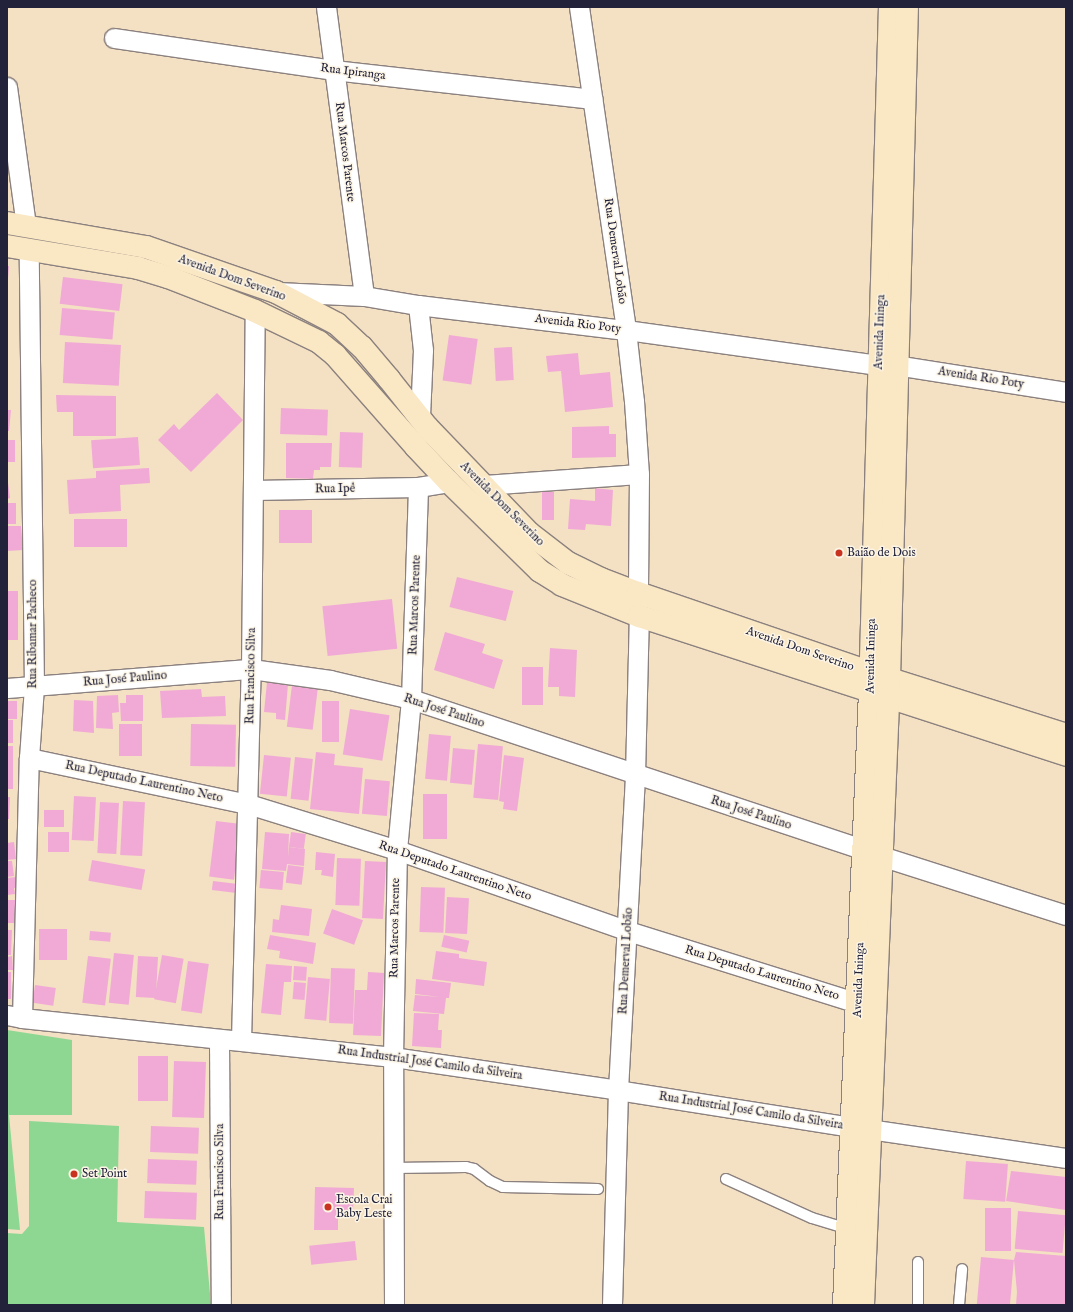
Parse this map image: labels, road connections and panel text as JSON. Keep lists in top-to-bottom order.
{
  "streets": {
    "main road": ["Avenida Dom Severino", "Avenida Ininga"],
    "street": [
      "Rua Ipiranga",
      "Rua Marcos Parente",
      "Rua Demerval Lobão",
      "Avenida Rio Poty",
      "Rua Ipê",
      "Rua Ribamar Pacheco",
      "Rua Francisco Silva",
      "Rua José Paulino",
      "Rua Deputado Laurentino Neto",
      "Rua Industrial José Camilo da Silveira"
    ]
  },
  "crossings": [
    ["Rua Ipiranga", "Rua Marcos Parente"],
    ["Rua Ipiranga", "Rua Demerval Lobão"],
    ["Rua Marcos Parente", "Avenida Rio Poty"],
    ["Rua Marcos Parente", "Rua Ipê"],
    ["Rua Marcos Parente", "Rua José Paulino"],
    ["Rua Marcos Parente", "Rua Deputado Laurentino Neto"],
    ["Rua Marcos Parente", "Rua Industrial José Camilo da Silveira"],
    ["Rua Demerval Lobão", "Avenida Dom Severino"],
    ["Rua Demerval Lobão", "Avenida Rio Poty"],
    ["Rua Demerval Lobão", "Rua José Paulino"],
    ["Rua Demerval Lobão", "Rua Deputado Laurentino Neto"],
    ["Rua Demerval Lobão", "Rua Industrial José Camilo da Silveira"],
    ["Avenida Dom Severino", "Avenida Rio Poty"],
    ["Avenida Dom Severino", "Avenida Ininga"],
    ["Avenida Dom Severino", "Rua Ribamar Pacheco"],
    ["Avenida Dom Severino", "Rua Francisco Silva"],
    ["Avenida Rio Poty", "Avenida Ininga"],
    ["Avenida Ininga", "Rua José Paulino"],
    ["Avenida Ininga", "Rua Deputado Laurentino Neto"],
    ["Avenida Ininga", "Rua Industrial José Camilo da Silveira"],
    ["Rua Ipê", "Rua Francisco Silva"],
    ["Rua Ribamar Pacheco", "Rua José Paulino"],
    ["Rua Ribamar Pacheco", "Rua Deputado Laurentino Neto"],
    ["Rua Ribamar Pacheco", "Rua Industrial José Camilo da Silveira"],
    ["Rua Francisco Silva", "Rua José Paulino"],
    ["Rua Francisco Silva", "Rua Deputado Laurentino Neto"],
    ["Rua Francisco Silva", "Rua Industrial José Camilo da Silveira"]
  ],
  "places": ["Baião de Dois", "Set Point", "Escola Crai Baby Leste"]
}
